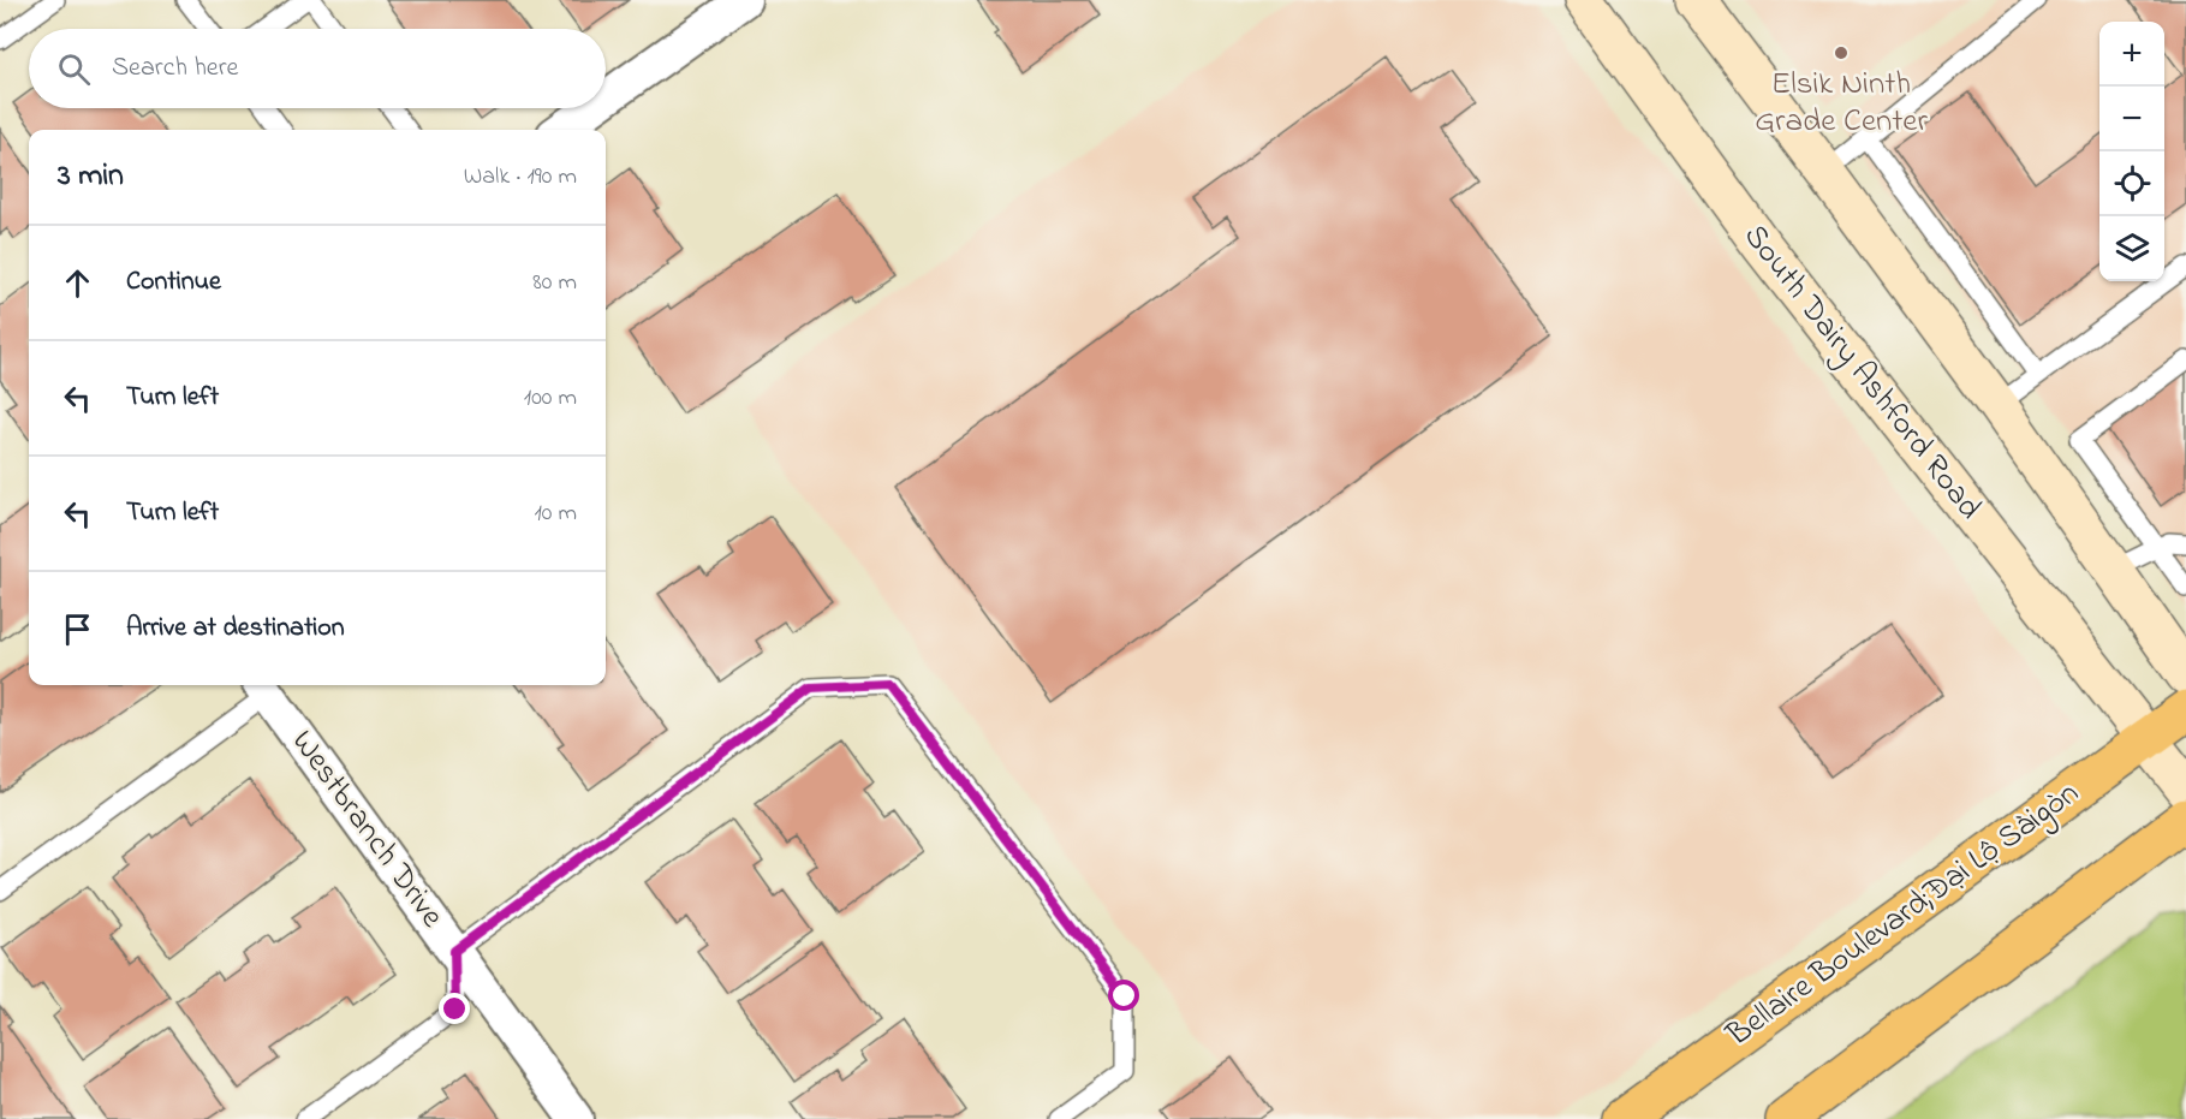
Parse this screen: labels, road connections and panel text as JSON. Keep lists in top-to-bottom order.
{
  "streets": {
    "main road": ["South Dairy Ashford Road", "Bellaire Boulevard;Đại Lộ Sàigòn"],
    "street": ["Westbranch Drive"]
  },
  "crossings": [
    ["South Dairy Ashford Road", "Bellaire Boulevard;Đại Lộ Sàigòn"]
  ],
  "places": ["Elsik Ninth Grade Center"],
  "page": {
    "map_buttons": ["+", "−"],
    "search": "Search here",
    "heading": ["3 min", "Walk · 190 m"],
    "list": [
      ["Continue", "80 m"],
      ["Turn left", "100 m"],
      ["Turn left", "10 m"],
      "Arrive at destination"
    ]
  }
}
